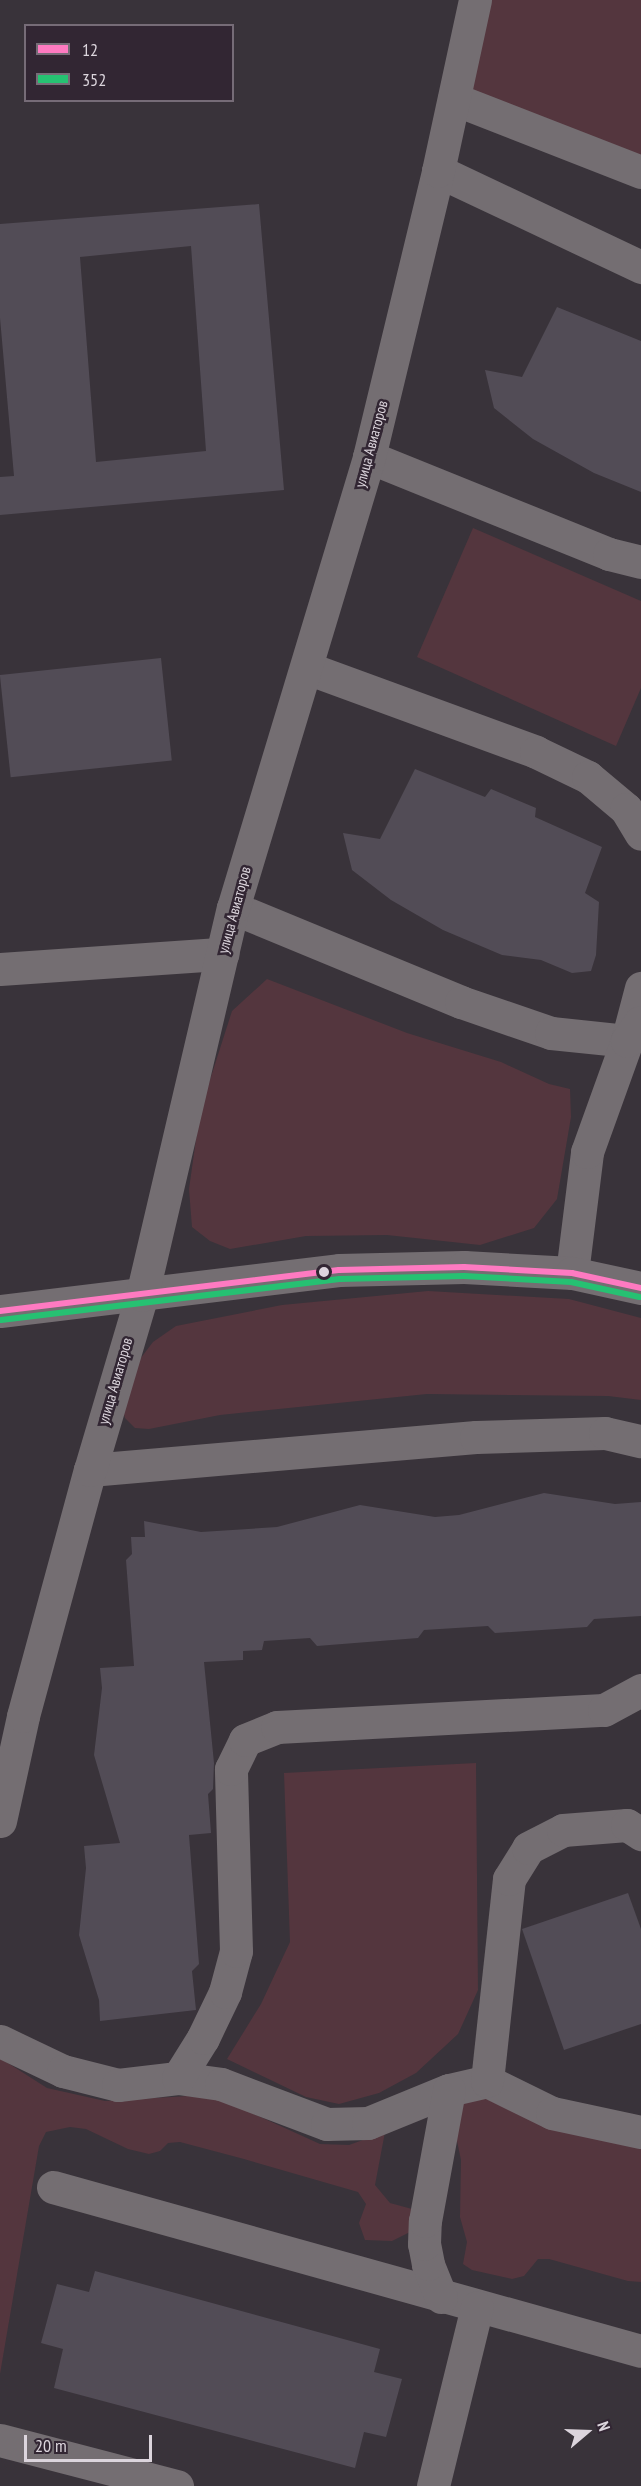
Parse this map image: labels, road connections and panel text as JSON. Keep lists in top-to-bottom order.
{
  "streets": {
    "street": ["улица Авиаторов"]
  },
  "lines": ["transit line 12", "transit line 352"],
  "legend": ["12", "352"],
  "scale_bar": "20 m",
  "north": "right"
}
